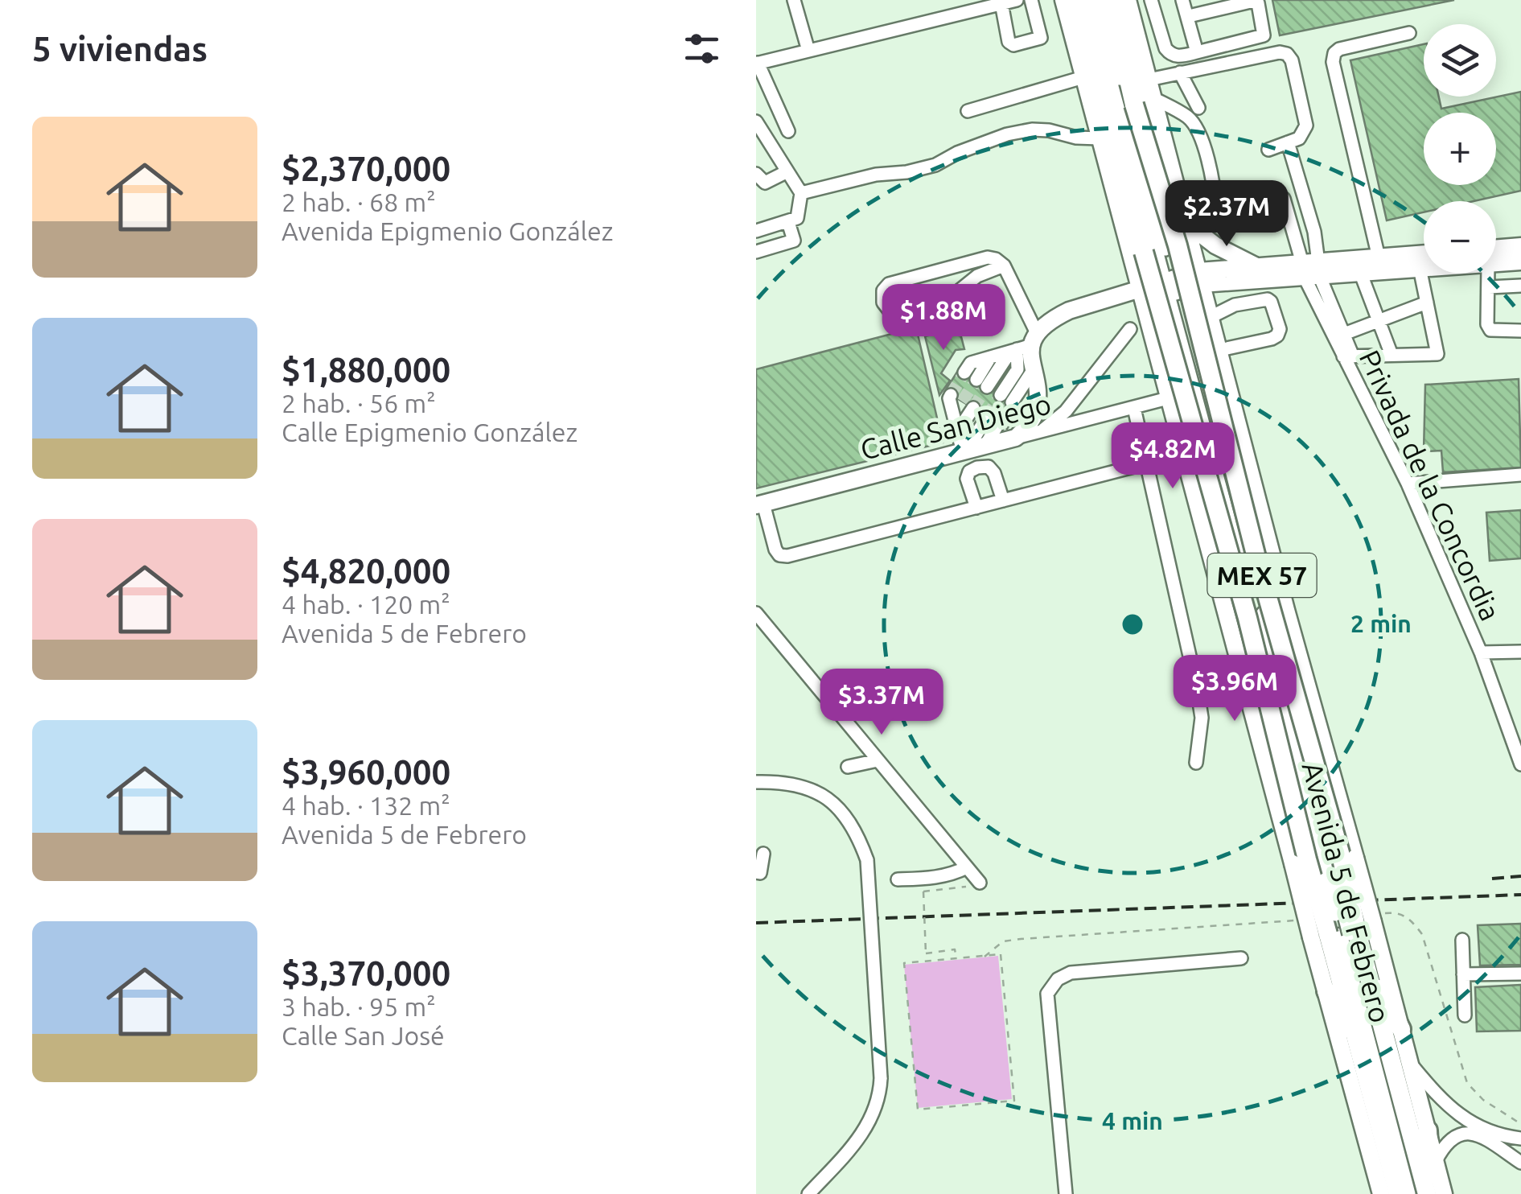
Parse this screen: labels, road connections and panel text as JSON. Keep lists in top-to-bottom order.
{
  "streets": {
    "highway": ["MEX 57", "Avenida 5 de Febrero"],
    "main road": ["Calle San Diego"],
    "street": ["Privada de la Concordia"]
  },
  "crossings": [
    ["Calle San Diego", "Avenida 5 de Febrero"]
  ],
  "page": {
    "heading": "5 viviendas",
    "map_buttons": ["+", "−"],
    "list": [
      {
        "name": "$2,370,000",
        "note": "2 hab. · 68 m² · Avenida Epigmenio González"
      },
      {
        "name": "$1,880,000",
        "note": "2 hab. · 56 m² · Calle Epigmenio González"
      },
      {
        "name": "$4,820,000",
        "note": "4 hab. · 120 m² · Avenida 5 de Febrero"
      },
      {
        "name": "$3,960,000",
        "note": "4 hab. · 132 m² · Avenida 5 de Febrero"
      },
      {
        "name": "$3,370,000",
        "note": "3 hab. · 95 m² · Calle San José"
      }
    ],
    "price": [
      "$2.37M",
      "$1.88M",
      "$4.82M",
      "$3.96M",
      "$3.37M"
    ]
  },
  "rings": ["2 min", "4 min"]
}
